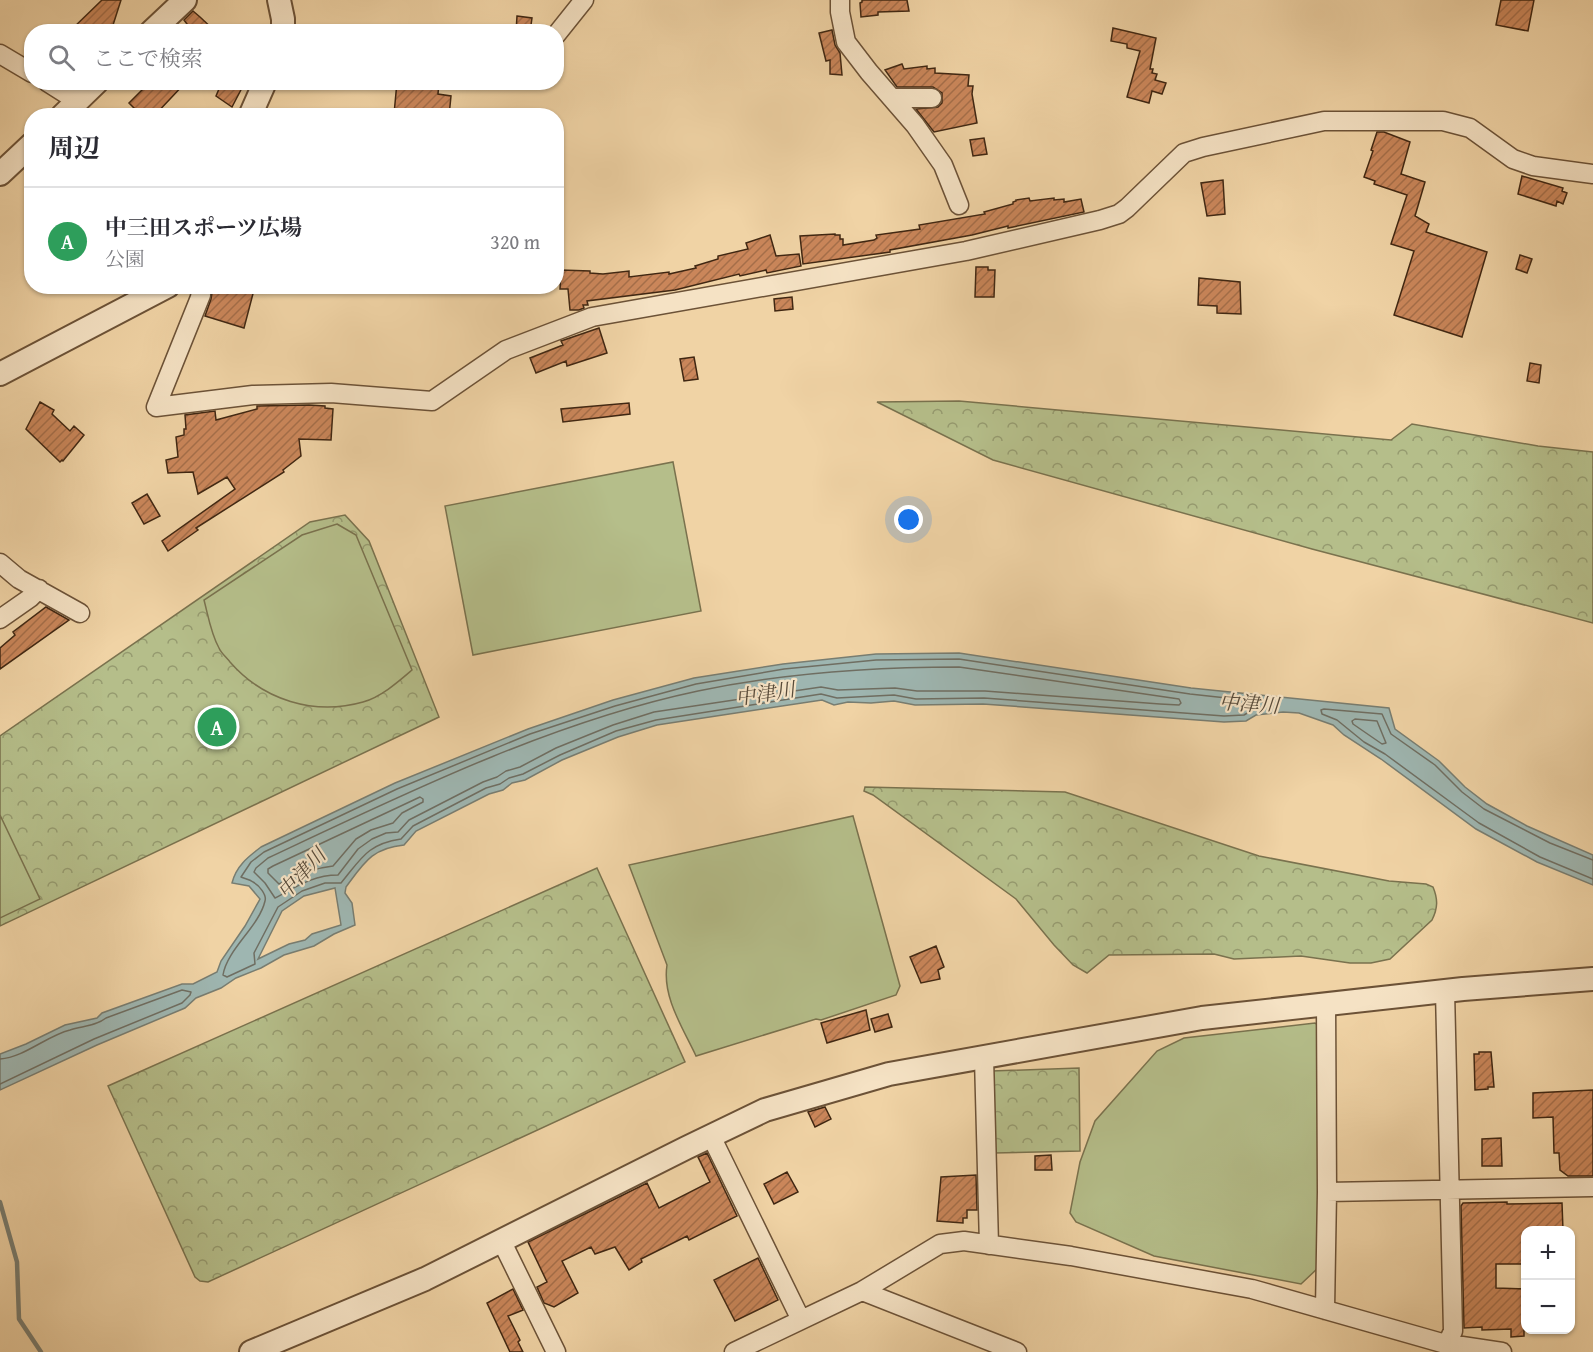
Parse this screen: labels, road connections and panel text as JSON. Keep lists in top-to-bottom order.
{
  "water": ["中津川"],
  "page": {
    "search": "ここで検索",
    "heading": "周辺",
    "list": [
      {
        "mark": "A",
        "name": "中三田スポーツ広場",
        "note": "公園",
        "value": "320 m"
      }
    ],
    "pins": "A",
    "map_buttons": ["+", "−"]
  }
}
